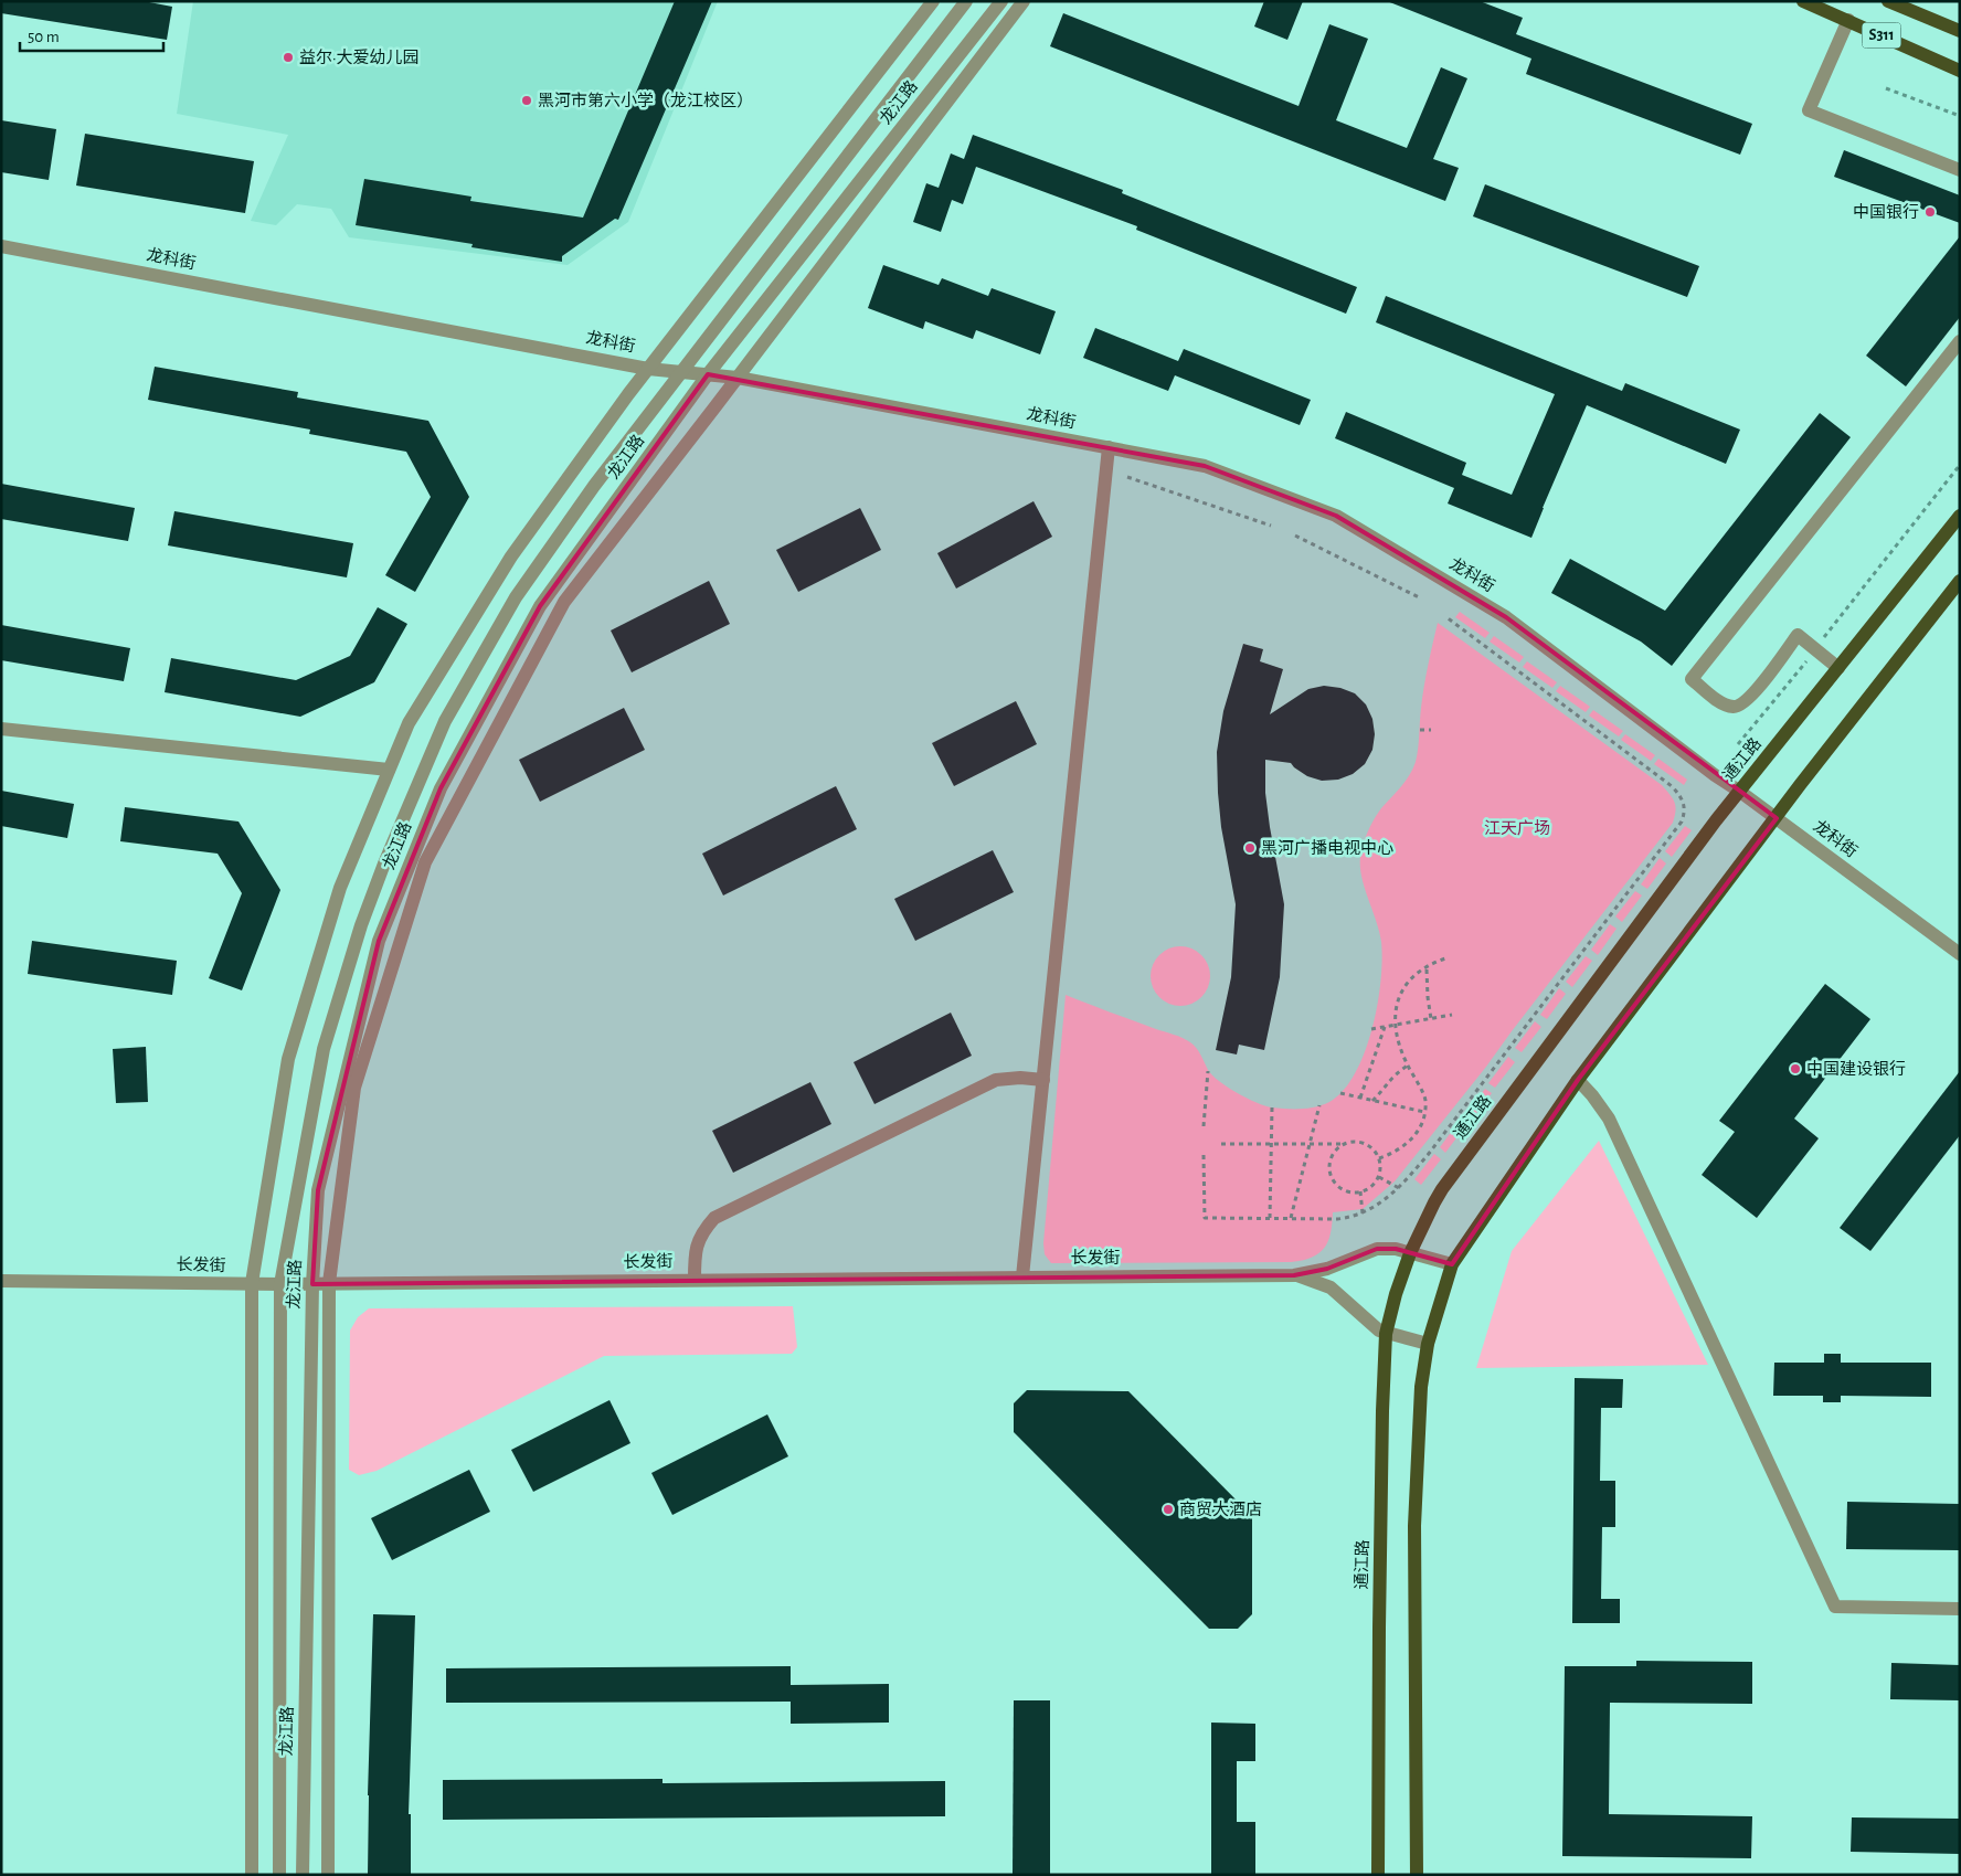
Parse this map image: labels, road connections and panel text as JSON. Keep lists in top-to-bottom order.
{
  "streets": {
    "main road": ["S311", "通江路"],
    "street": ["龙江路", "龙科街", "长发街"]
  },
  "crossings": [
    ["龙江路", "龙科街"],
    ["龙江路", "长发街"],
    ["龙科街", "通江路"],
    ["通江路", "长发街"]
  ],
  "parks": ["江天广场"],
  "places": [
    "益尔·大爱幼儿园",
    "黑河市第六小学（龙江校区）",
    "中国银行",
    "黑河广播电视中心",
    "中国建设银行",
    "商贸大酒店"
  ],
  "scale_bar": "50 m"
}
